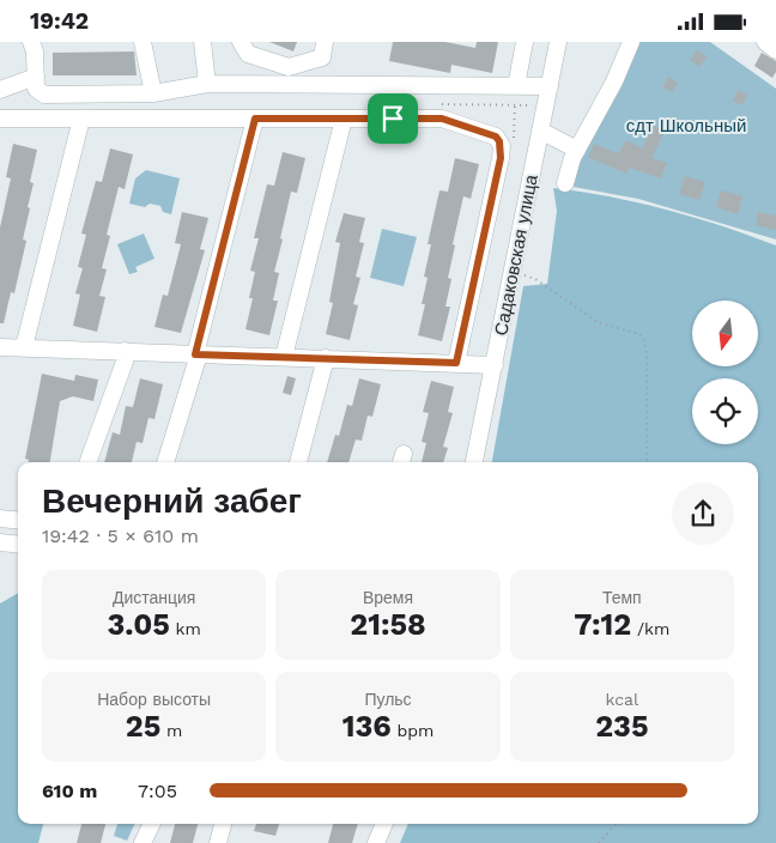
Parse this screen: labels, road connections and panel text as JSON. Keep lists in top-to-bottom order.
{
  "streets": {
    "street": ["Садаковская улица"]
  },
  "parks": ["сдт Школьный"],
  "north": "bottom",
  "page": {
    "status": "19:42",
    "heading": ["Вечерний забег", "19:42 · 5 × 610 m"],
    "stats": [
      ["Дистанция", "3.05 km"],
      ["Время", "21:58"],
      ["Темп", "7:12 /km"],
      ["Набор высоты", "25 m"],
      ["Пульс", "136 bpm"],
      ["kcal", "235"]
    ],
    "list": [
      {
        "name": "610 m",
        "note": "7:05"
      }
    ]
  }
}
